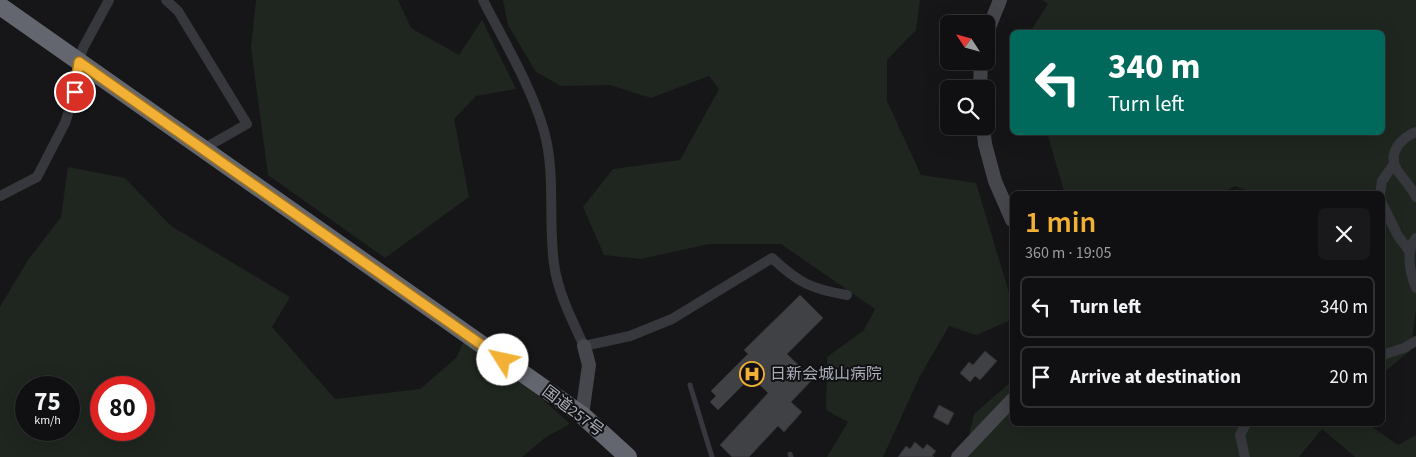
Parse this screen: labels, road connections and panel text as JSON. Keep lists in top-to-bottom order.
{
  "streets": {
    "highway": ["国道257号"]
  },
  "places": {
    "hospital": ["日新会城山病院"]
  },
  "north": "top left",
  "page": {
    "turn": ["340 m", "Turn left"],
    "heading": ["1 min", "360 m · 19:05"],
    "list": [
      {
        "name": "Turn left",
        "value": "340 m"
      },
      {
        "name": "Arrive at destination",
        "value": "20 m"
      }
    ],
    "speed": "75 km/h",
    "limit": "80"
  }
}
